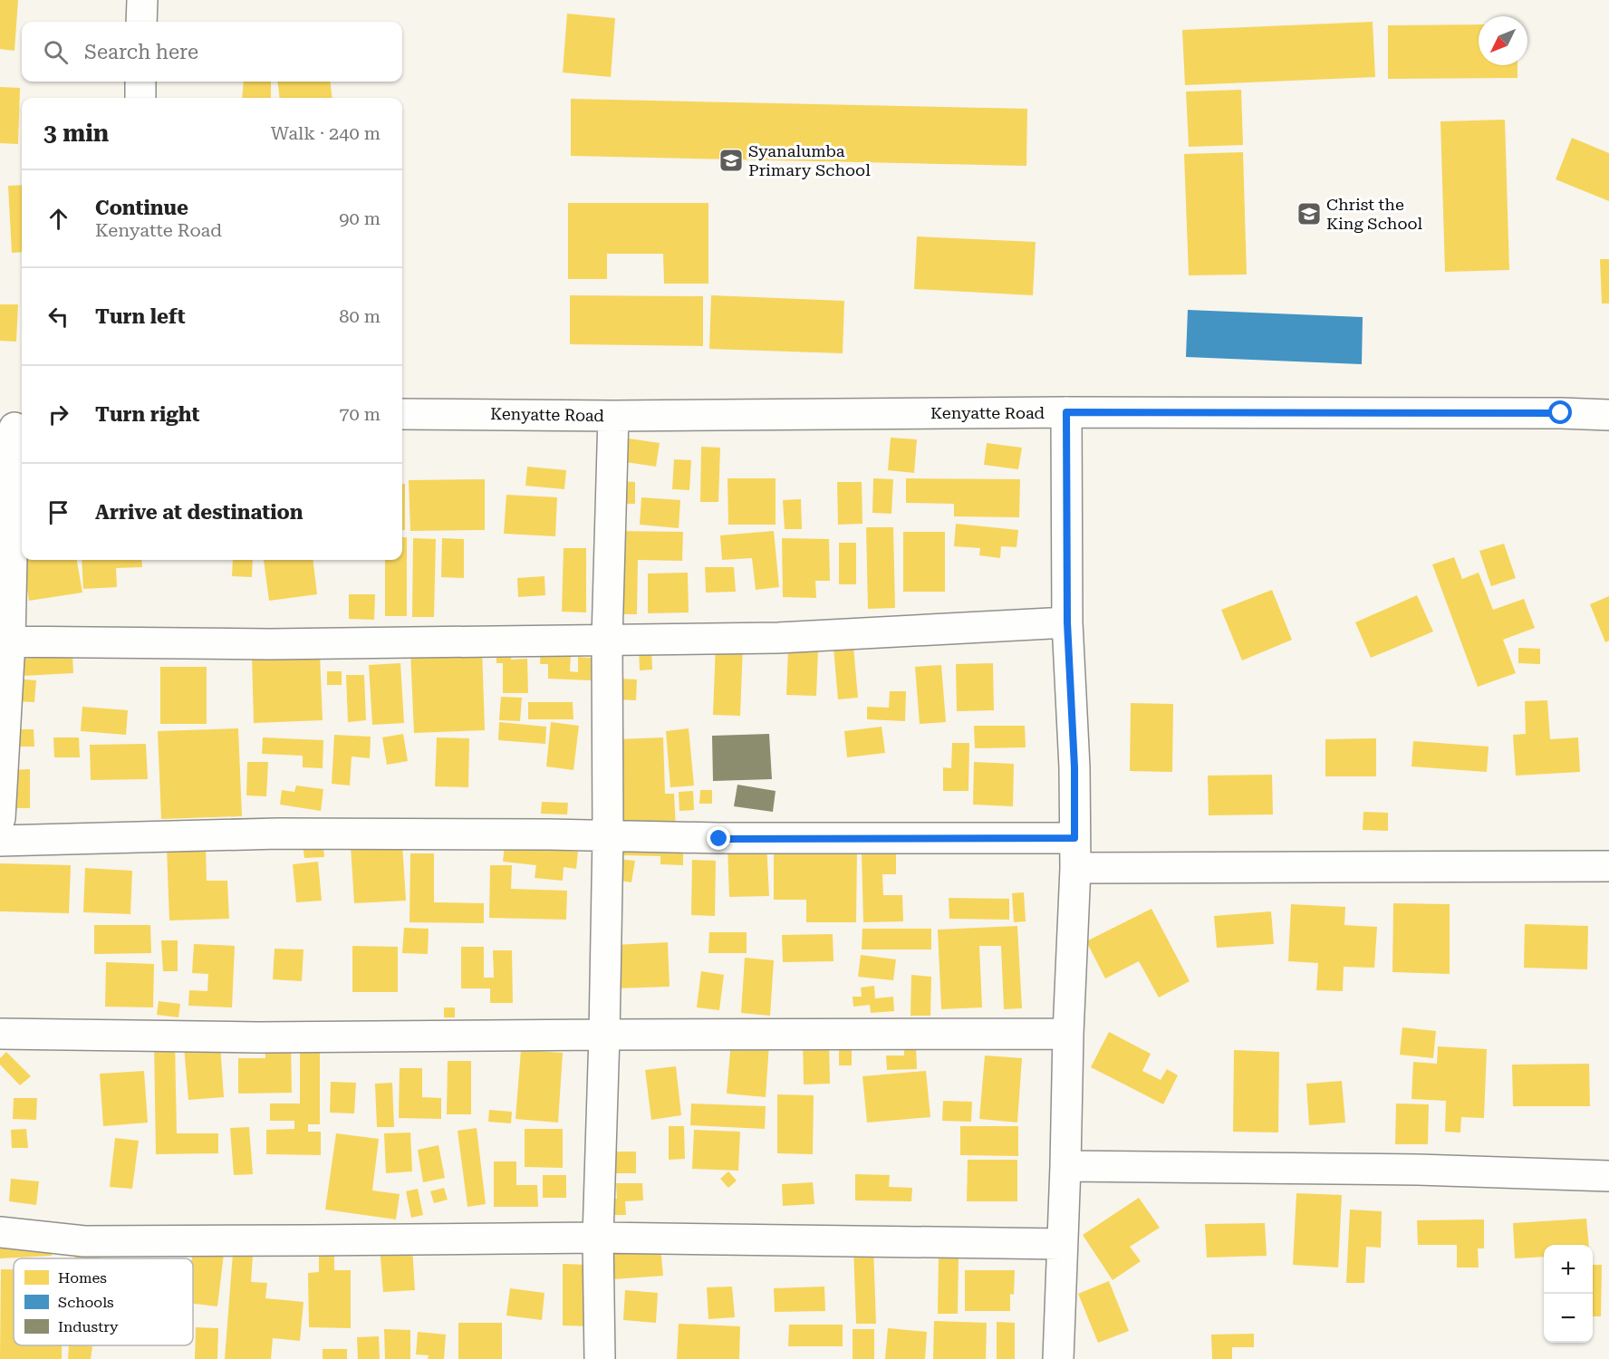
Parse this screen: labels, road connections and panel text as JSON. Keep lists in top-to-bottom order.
{
  "streets": {
    "street": ["Kenyatte Road"]
  },
  "places": {
    "school or university": ["Syanalumba Primary School", "Christ the King School"]
  },
  "legend": ["Homes", "Schools", "Industry"],
  "north": "bottom left",
  "page": {
    "search": "Search here",
    "heading": ["3 min", "Walk · 240 m"],
    "list": [
      ["Continue", "Kenyatte Road", "90 m"],
      ["Turn left", "80 m"],
      ["Turn right", "70 m"],
      "Arrive at destination"
    ],
    "map_buttons": ["+", "−"]
  }
}
